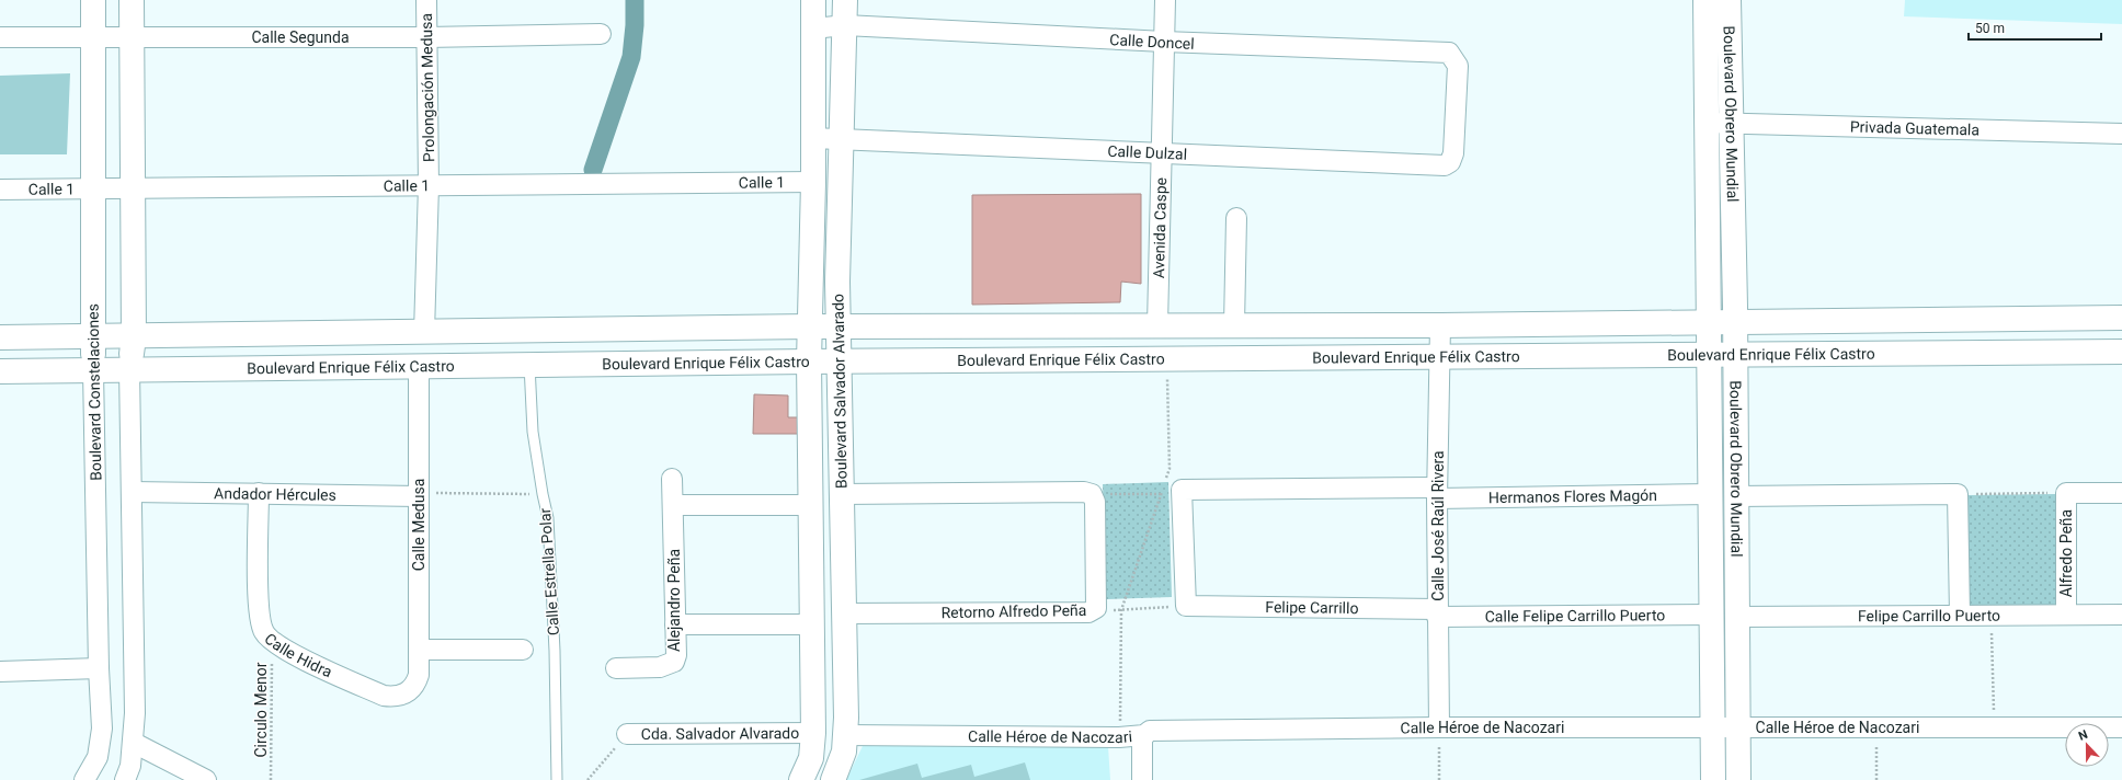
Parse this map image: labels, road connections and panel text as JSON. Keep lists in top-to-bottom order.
{
  "streets": {
    "main road": [
      "Boulevard Obrero Mundial",
      "Boulevard Enrique Félix Castro",
      "Boulevard Salvador Alvarado",
      "Boulevard Constelaciones"
    ],
    "street": [
      "Calle Segunda",
      "Calle Doncel",
      "Prolongación Medusa",
      "Privada Guatemala",
      "Calle Dulzal",
      "Calle 1",
      "Avenida Caspe",
      "Andador Hércules",
      "Hermanos Flores Magón",
      "Calle Medusa",
      "Calle José Raúl Rivera",
      "Alfredo Peña",
      "Alejandro Peña",
      "Felipe Carrillo",
      "Retorno Alfredo Peña",
      "Calle Felipe Carrillo Puerto",
      "Felipe Carrillo Puerto",
      "Calle Hidra",
      "Calle Héroe de Nacozari",
      "Cda. Salvador Alvarado"
    ],
    "lane": ["Calle Estrella Polar"],
    "path": ["Circulo Menor"]
  },
  "crossings": [
    ["Calle Segunda", "Prolongación Medusa"],
    ["Calle Segunda", "Boulevard Constelaciones"],
    ["Calle Doncel", "Calle Dulzal"],
    ["Calle Doncel", "Avenida Caspe"],
    ["Calle Doncel", "Boulevard Salvador Alvarado"],
    ["Prolongación Medusa", "Calle 1"],
    ["Prolongación Medusa", "Boulevard Enrique Félix Castro"],
    ["Boulevard Obrero Mundial", "Privada Guatemala"],
    ["Boulevard Obrero Mundial", "Boulevard Enrique Félix Castro"],
    ["Boulevard Obrero Mundial", "Hermanos Flores Magón"],
    ["Boulevard Obrero Mundial", "Calle Felipe Carrillo Puerto"],
    ["Boulevard Obrero Mundial", "Felipe Carrillo Puerto"],
    ["Boulevard Obrero Mundial", "Calle Héroe de Nacozari"],
    ["Calle Dulzal", "Avenida Caspe"],
    ["Calle Dulzal", "Boulevard Salvador Alvarado"],
    ["Calle 1", "Boulevard Salvador Alvarado"],
    ["Calle 1", "Boulevard Constelaciones"],
    ["Avenida Caspe", "Boulevard Enrique Félix Castro"],
    ["Boulevard Enrique Félix Castro", "Boulevard Salvador Alvarado"],
    ["Boulevard Enrique Félix Castro", "Boulevard Constelaciones"],
    ["Boulevard Enrique Félix Castro", "Calle Medusa"],
    ["Boulevard Enrique Félix Castro", "Calle José Raúl Rivera"],
    ["Boulevard Enrique Félix Castro", "Calle Estrella Polar"],
    ["Boulevard Salvador Alvarado", "Retorno Alfredo Peña"],
    ["Boulevard Salvador Alvarado", "Calle Héroe de Nacozari"],
    ["Boulevard Salvador Alvarado", "Cda. Salvador Alvarado"],
    ["Andador Hércules", "Calle Medusa"],
    ["Andador Hércules", "Calle Hidra"],
    ["Hermanos Flores Magón", "Calle José Raúl Rivera"],
    ["Calle Medusa", "Calle Hidra"],
    ["Calle José Raúl Rivera", "Felipe Carrillo"],
    ["Calle José Raúl Rivera", "Calle Felipe Carrillo Puerto"],
    ["Calle José Raúl Rivera", "Calle Héroe de Nacozari"],
    ["Alfredo Peña", "Felipe Carrillo Puerto"],
    ["Felipe Carrillo", "Calle Felipe Carrillo Puerto"],
    ["Calle Hidra", "Circulo Menor"]
  ],
  "scale_bar": "50 m",
  "north": "top"
}
